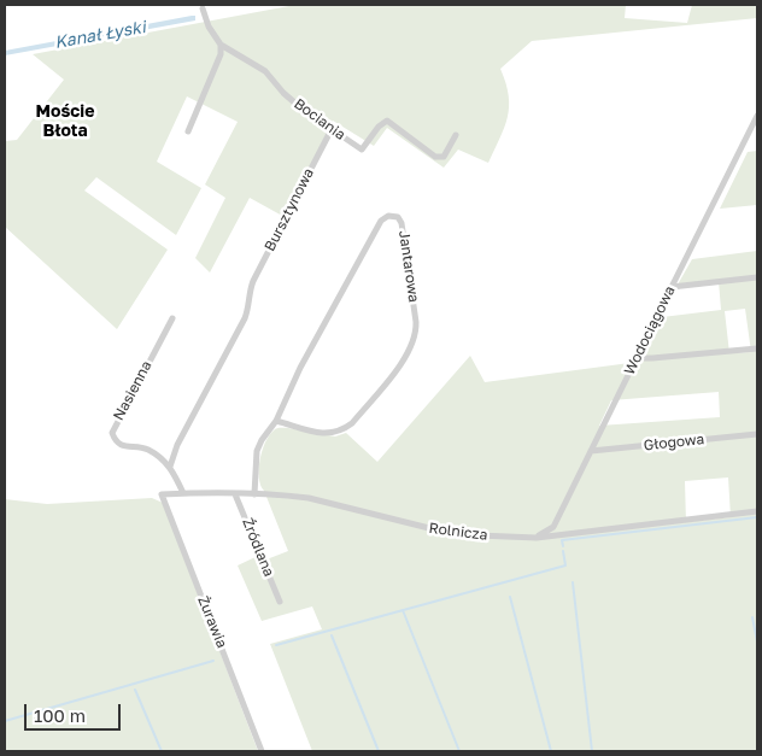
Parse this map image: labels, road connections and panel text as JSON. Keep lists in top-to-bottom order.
{
  "streets": {
    "street": [
      "Bociania",
      "Bursztynowa",
      "Jantarowa",
      "Wodociągowa",
      "Nasienna",
      "Głogowa",
      "Rolnicza",
      "Źródlana",
      "Żurawia"
    ]
  },
  "crossings": [
    ["Bociania", "Bursztynowa"],
    ["Bursztynowa", "Nasienna"],
    ["Jantarowa", "Rolnicza"],
    ["Wodociągowa", "Głogowa"],
    ["Wodociągowa", "Rolnicza"],
    ["Rolnicza", "Źródlana"],
    ["Rolnicza", "Żurawia"]
  ],
  "districts": ["Moście Błota"],
  "water": ["Kanał Łyski"],
  "scale_bar": "100 m"
}
